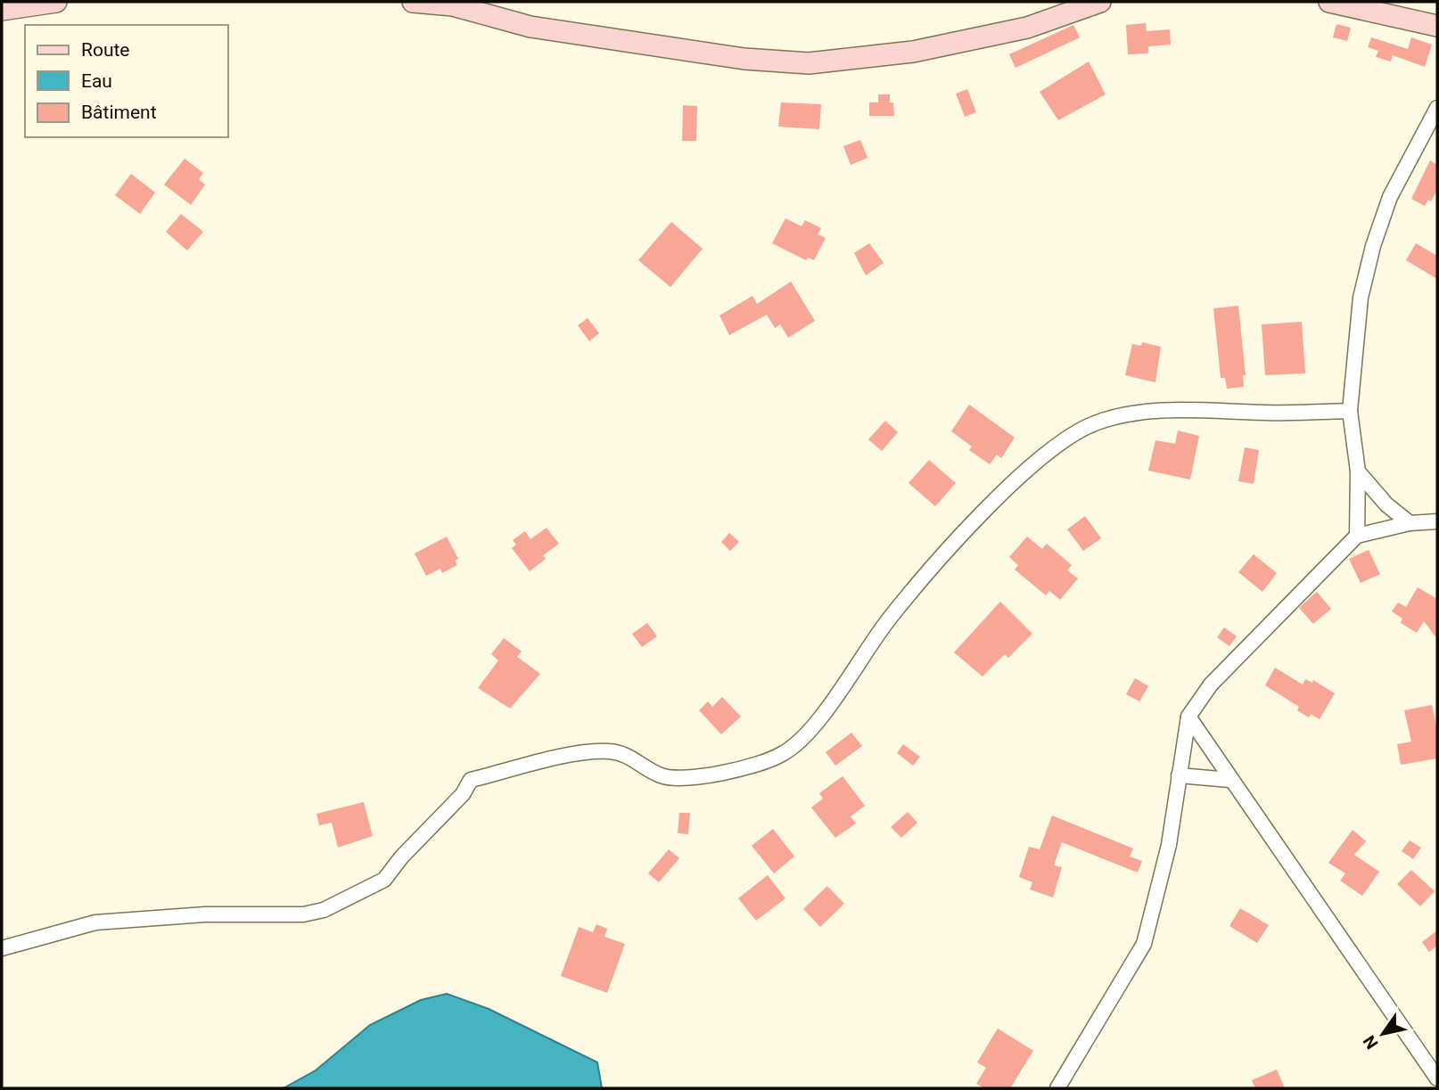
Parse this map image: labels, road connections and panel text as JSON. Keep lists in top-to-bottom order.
{
  "legend": ["Route", "Eau", "Bâtiment"],
  "north": "bottom left"
}
